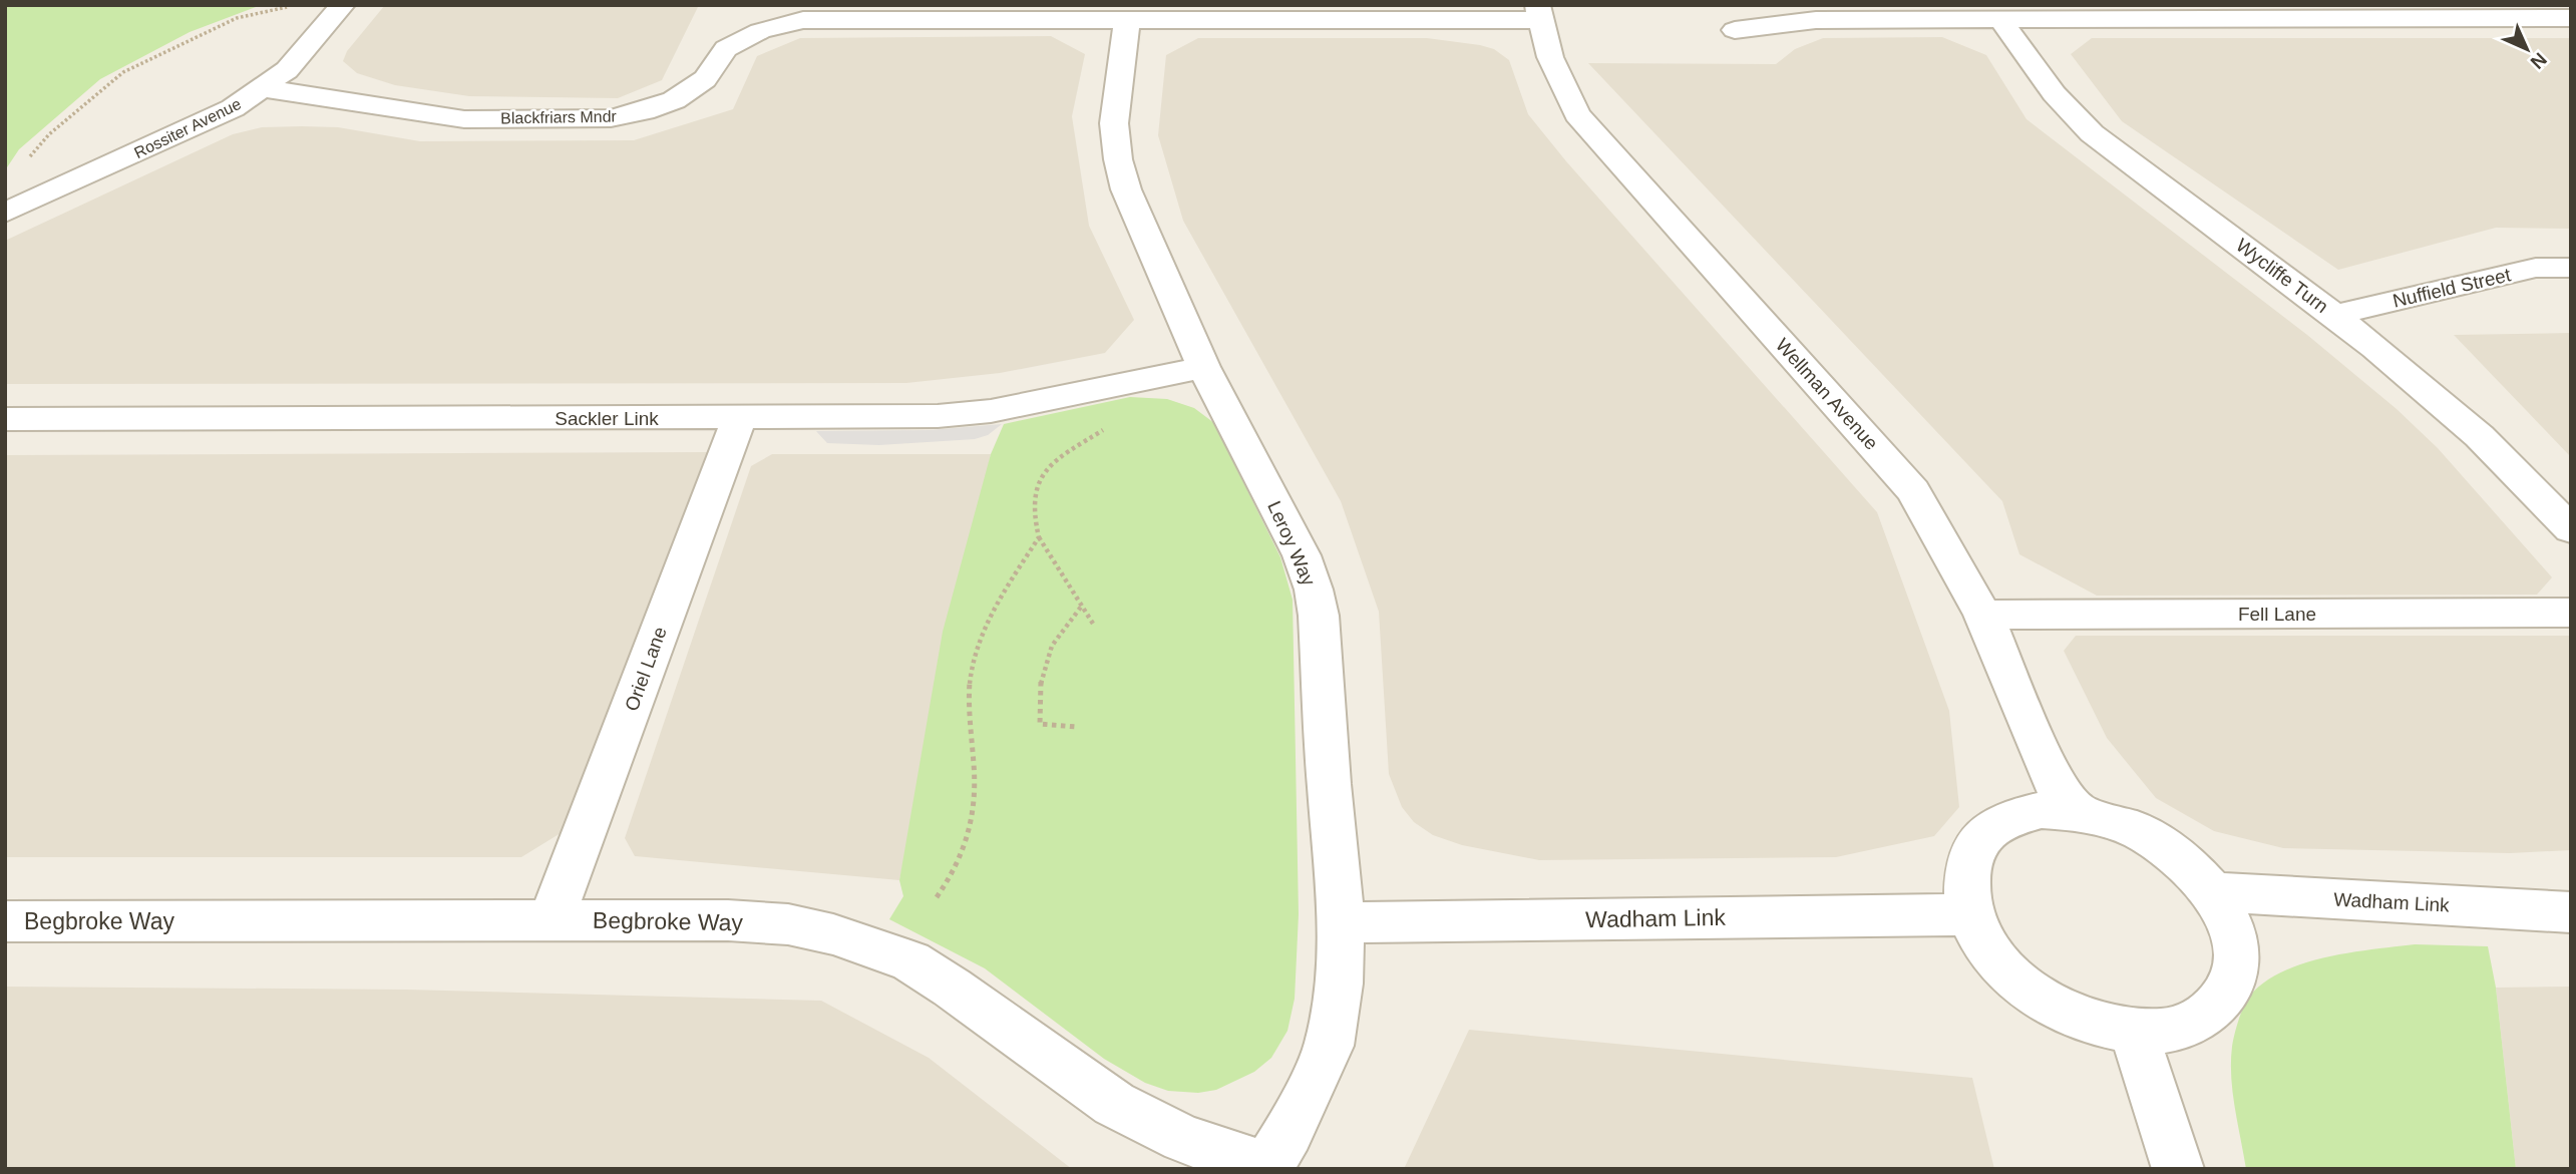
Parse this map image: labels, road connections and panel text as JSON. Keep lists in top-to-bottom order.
{
  "streets": {
    "street": [
      "Blackfriars Mndr",
      "Rossiter Avenue",
      "Wycliffe Turn",
      "Nuffield Street",
      "Wellman Avenue",
      "Sackler Link",
      "Leroy Way",
      "Fell Lane",
      "Oriel Lane",
      "Wadham Link",
      "Begbroke Way"
    ]
  },
  "crossings": [
    ["Blackfriars Mndr", "Rossiter Avenue"],
    ["Blackfriars Mndr", "Wellman Avenue"],
    ["Blackfriars Mndr", "Leroy Way"],
    ["Wycliffe Turn", "Nuffield Street"],
    ["Wellman Avenue", "Fell Lane"],
    ["Wellman Avenue", "Wadham Link"],
    ["Sackler Link", "Leroy Way"],
    ["Sackler Link", "Oriel Lane"],
    ["Leroy Way", "Wadham Link"],
    ["Leroy Way", "Begbroke Way"],
    ["Oriel Lane", "Begbroke Way"]
  ],
  "north": "bottom right"
}
